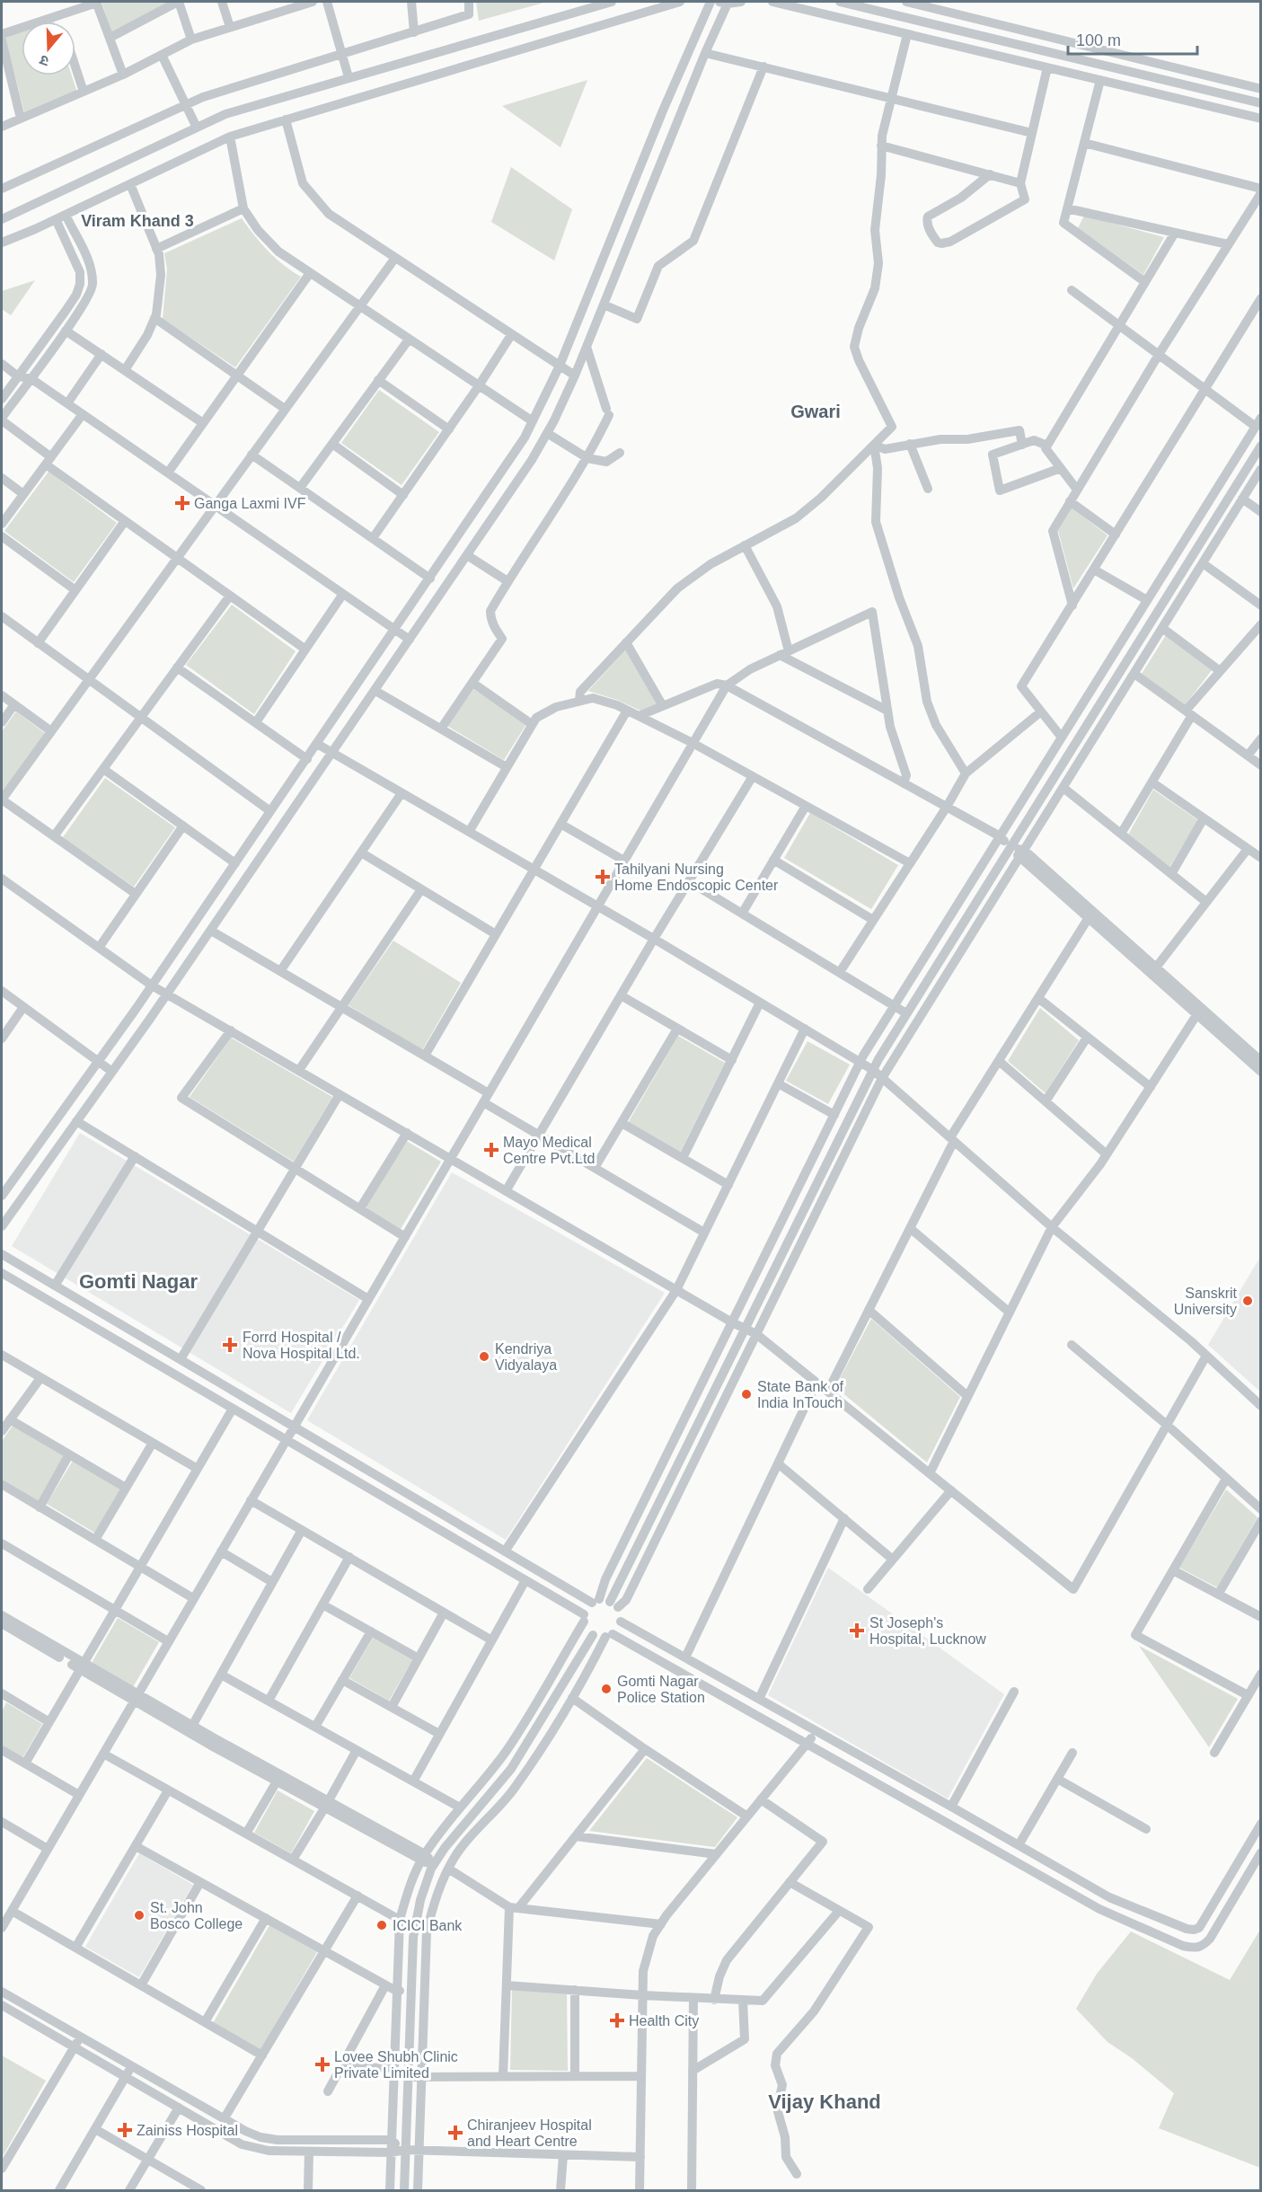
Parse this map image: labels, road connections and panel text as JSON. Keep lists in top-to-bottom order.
{
  "districts": [
    "Viram Khand 3",
    "Gwari",
    "Gomti Nagar",
    "Vijay Khand"
  ],
  "places": {
    "health": [
      "Ganga Laxmi IVF",
      "Tahilyani Nursing Home Endoscopic Center",
      "Mayo Medical Centre Pvt.Ltd",
      "Forrd Hospital / Nova Hospital Ltd.",
      "St Joseph's Hospital, Lucknow",
      "Health City",
      "Lovee Shubh Clinic Private Limited",
      "Zainiss Hospital",
      "Chiranjeev Hospital and Heart Centre"
    ],
    "other": [
      "Sanskrit University",
      "Kendriya Vidyalaya",
      "State Bank of India InTouch",
      "Gomti Nagar Police Station",
      "St. John Bosco College",
      "ICICI Bank"
    ]
  },
  "scale_bar": "100 m",
  "north": "bottom"
}
